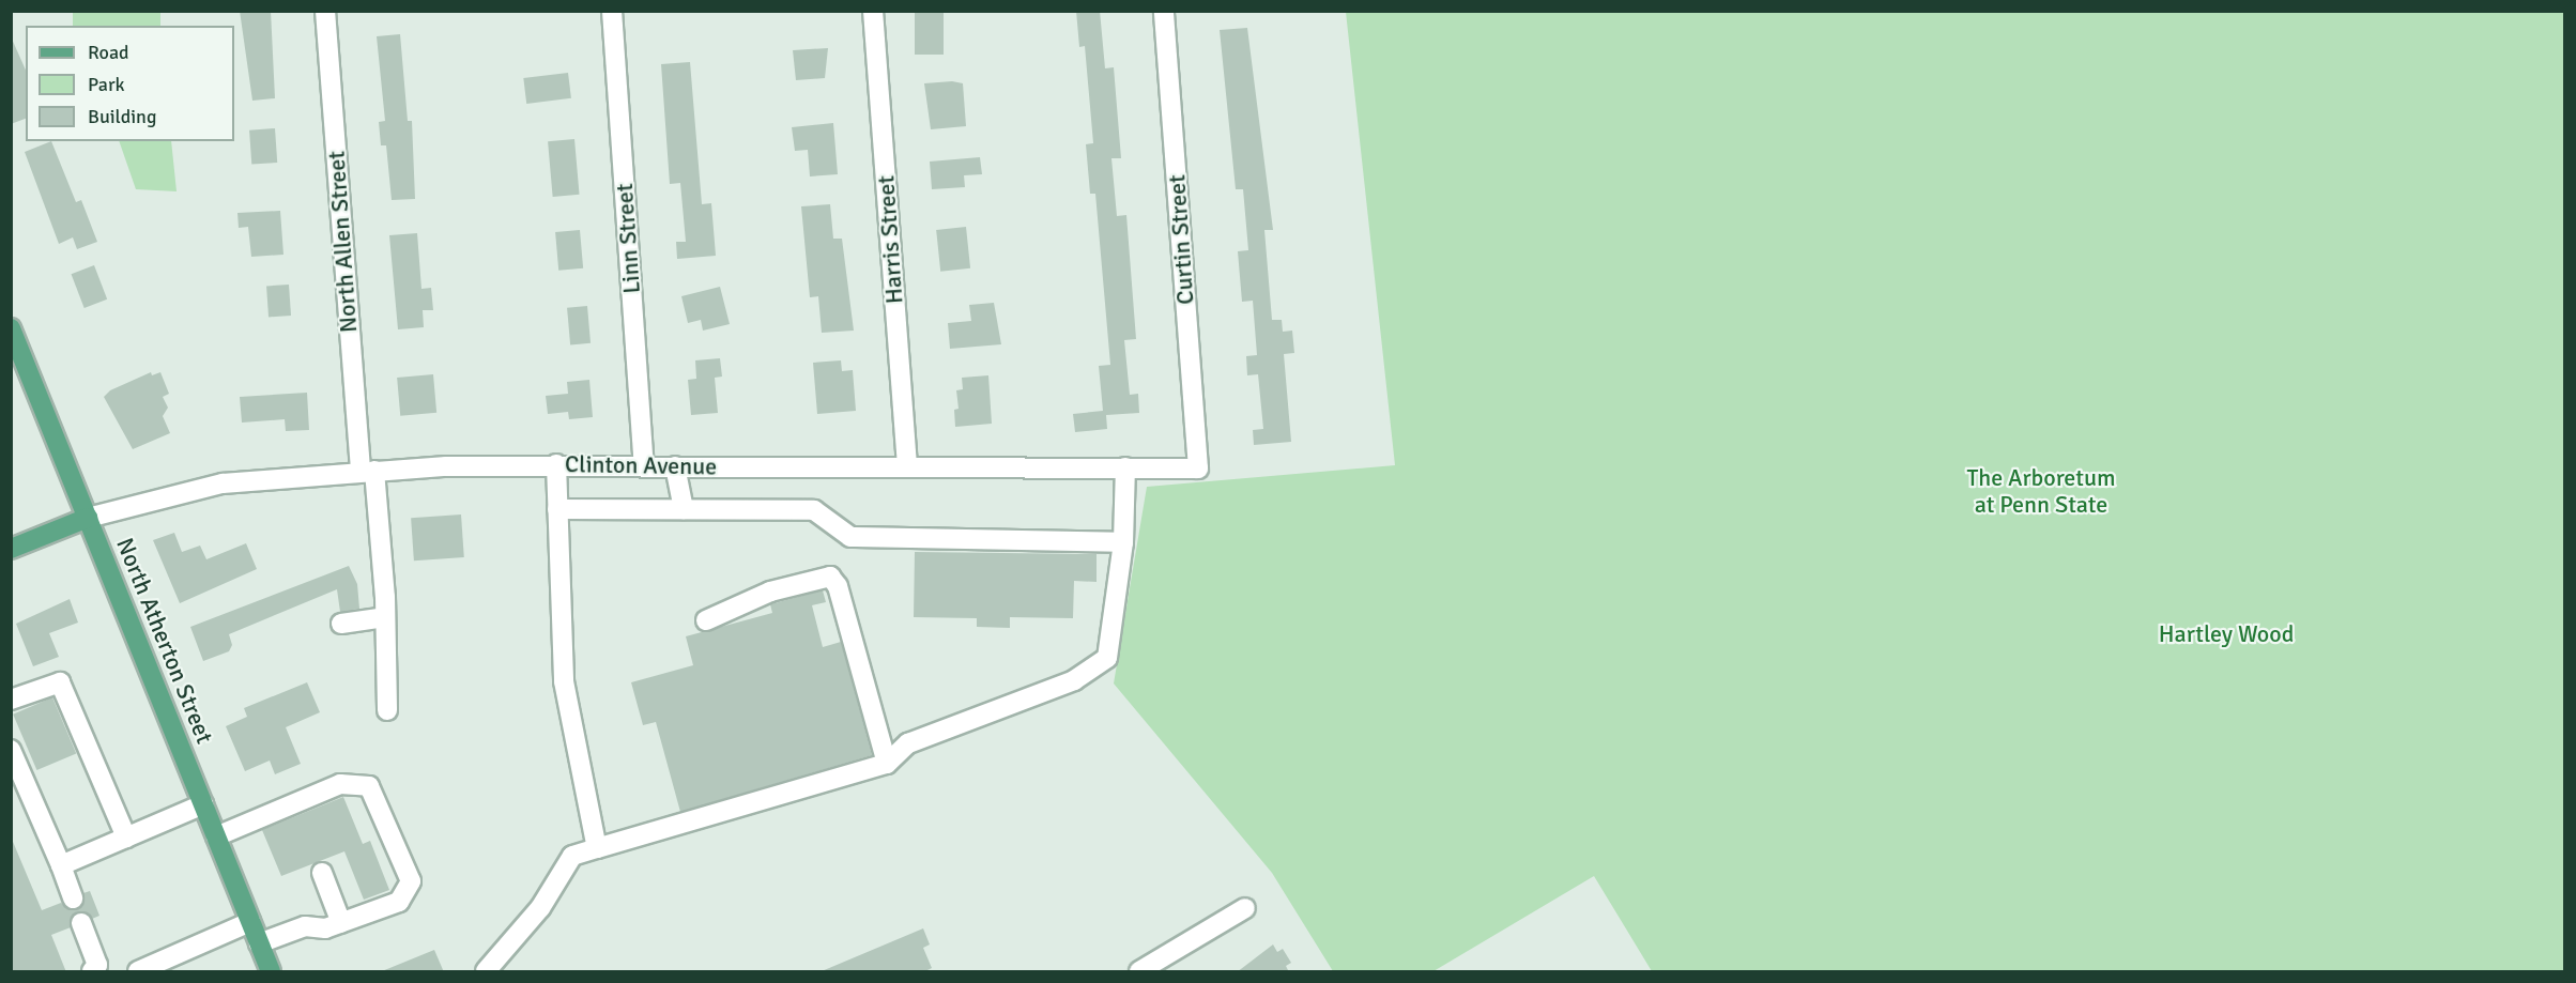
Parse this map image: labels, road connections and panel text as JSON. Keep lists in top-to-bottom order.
{
  "streets": {
    "main road": ["North Atherton Street"],
    "street": [
      "Linn Street",
      "Harris Street",
      "Curtin Street",
      "North Allen Street",
      "Clinton Avenue"
    ]
  },
  "crossings": [
    ["Linn Street", "Clinton Avenue"],
    ["Harris Street", "Clinton Avenue"],
    ["Curtin Street", "Clinton Avenue"],
    ["North Allen Street", "Clinton Avenue"],
    ["Clinton Avenue", "North Atherton Street"]
  ],
  "parks": ["The Arboretum at Penn State", "Hartley Wood"],
  "legend": ["Road", "Park", "Building"]
}
